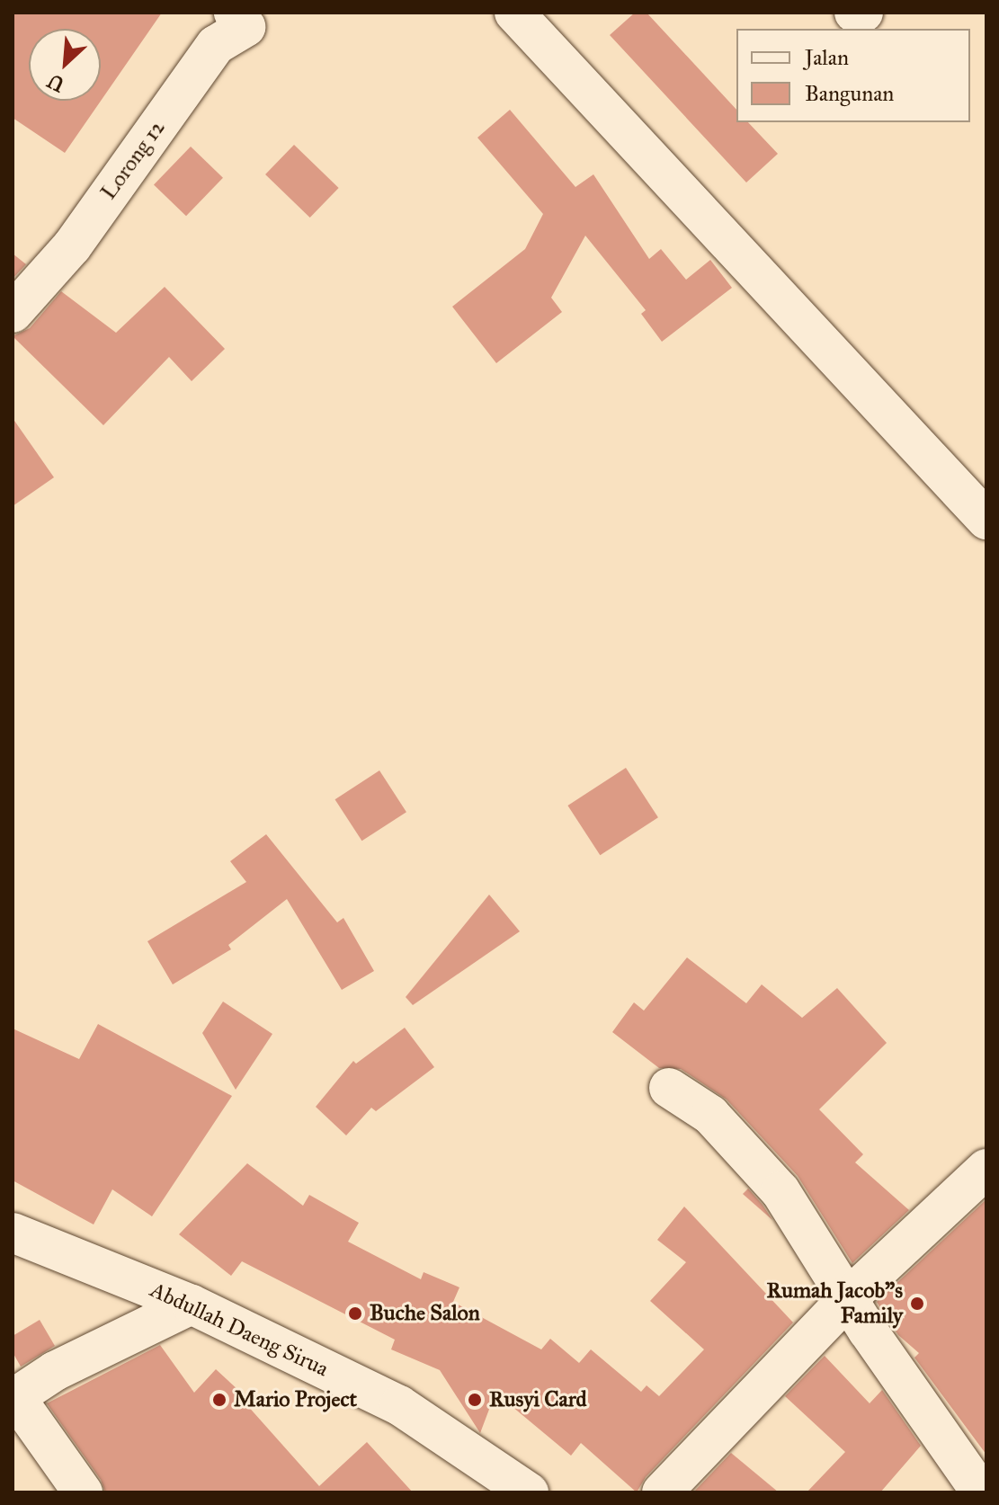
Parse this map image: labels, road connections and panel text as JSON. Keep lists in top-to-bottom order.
{
  "streets": {
    "street": ["Lorong 12", "Abdullah Daeng Sirua"]
  },
  "places": [
    "Rumah Jacob\"s Family",
    "Buche Salon",
    "Mario Project",
    "Rusyi Card"
  ],
  "legend": ["Jalan", "Bangunan"],
  "north": "bottom left"
}
